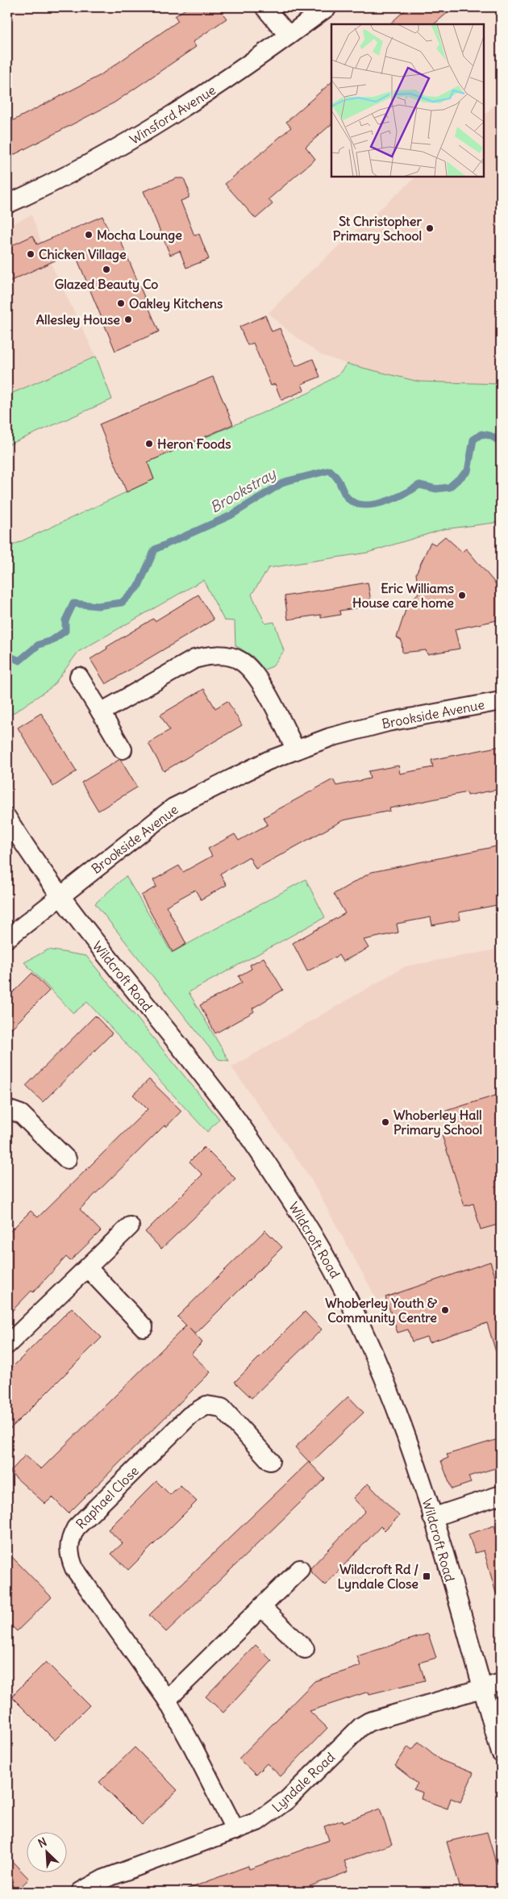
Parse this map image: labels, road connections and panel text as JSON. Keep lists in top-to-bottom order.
{
  "streets": {
    "street": [
      "Winsford Avenue",
      "Brookside Avenue",
      "Wildcroft Road",
      "Raphael Close",
      "Lyndale Road"
    ]
  },
  "crossings": [
    ["Brookside Avenue", "Wildcroft Road"],
    ["Wildcroft Road", "Lyndale Road"],
    ["Raphael Close", "Lyndale Road"]
  ],
  "water": ["Brookstray"],
  "places": {
    "other": [
      "St Christopher Primary School",
      "Mocha Lounge",
      "Chicken Village",
      "Glazed Beauty Co",
      "Oakley Kitchens",
      "Allesley House",
      "Heron Foods",
      "Eric Williams House care home",
      "Whoberley Hall Primary School",
      "Whoberley Youth & Community Centre"
    ],
    "transit": ["Wildcroft Rd / Lyndale Close"]
  },
  "north": "top left"
}
